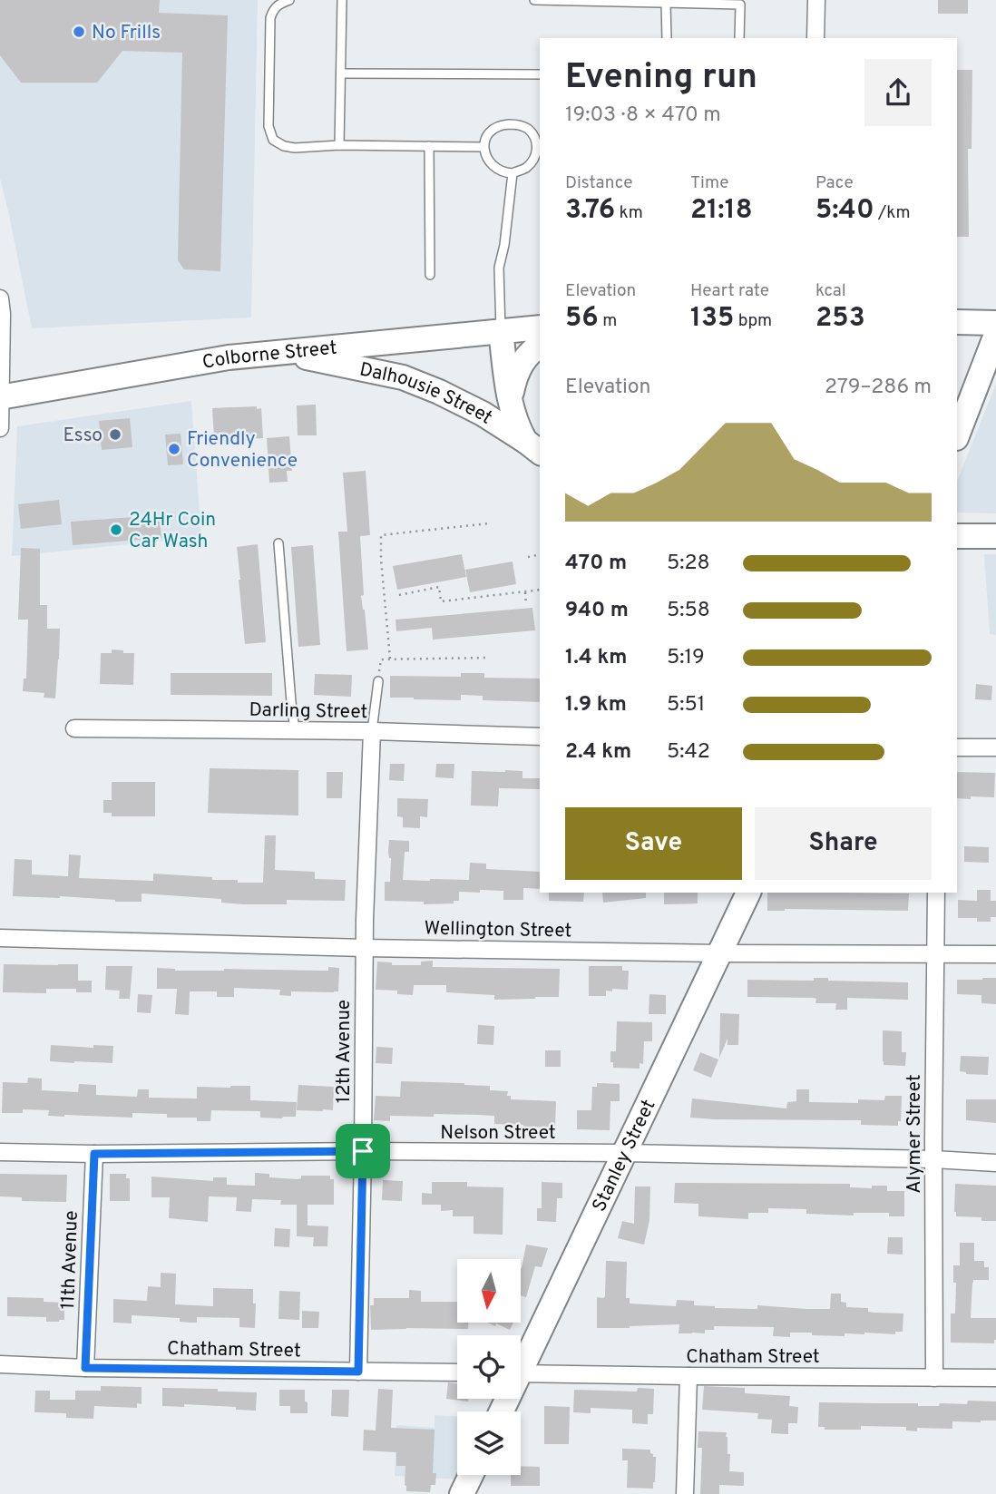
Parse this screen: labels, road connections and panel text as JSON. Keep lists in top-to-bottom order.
{
  "streets": {
    "main road": ["Colborne Street", "Dalhousie Street", "Stanley Street"],
    "street": [
      "Darling Street",
      "Wellington Street",
      "12th Avenue",
      "Nelson Street",
      "Alymer Street",
      "11th Avenue",
      "Chatham Street"
    ]
  },
  "crossings": [
    ["Colborne Street", "Dalhousie Street"],
    ["Darling Street", "12th Avenue"],
    ["Wellington Street", "12th Avenue"],
    ["Wellington Street", "Alymer Street"],
    ["Wellington Street", "Stanley Street"],
    ["12th Avenue", "Nelson Street"],
    ["12th Avenue", "Chatham Street"],
    ["Nelson Street", "Alymer Street"],
    ["Nelson Street", "Stanley Street"],
    ["Nelson Street", "11th Avenue"],
    ["Alymer Street", "Chatham Street"],
    ["11th Avenue", "Chatham Street"]
  ],
  "places": [
    "No Frills",
    "Esso",
    "Friendly Convenience",
    "24Hr Coin Car Wash"
  ],
  "north": "bottom",
  "page": {
    "heading": ["Evening run", "19:03 · 8 × 470 m"],
    "stats": [
      ["Distance", "3.76 km"],
      ["Time", "21:18"],
      ["Pace", "5:40 /km"],
      ["Elevation", "56 m"],
      ["Heart rate", "135 bpm"],
      ["kcal", "253"]
    ],
    "chart": ["Elevation", "279–286 m"],
    "list": [
      {
        "name": "470 m",
        "note": "5:28"
      },
      {
        "name": "940 m",
        "note": "5:58"
      },
      {
        "name": "1.4 km",
        "note": "5:19"
      },
      {
        "name": "1.9 km",
        "note": "5:51"
      },
      {
        "name": "2.4 km",
        "note": "5:42"
      }
    ],
    "buttons": ["Save", "Share"]
  }
}
